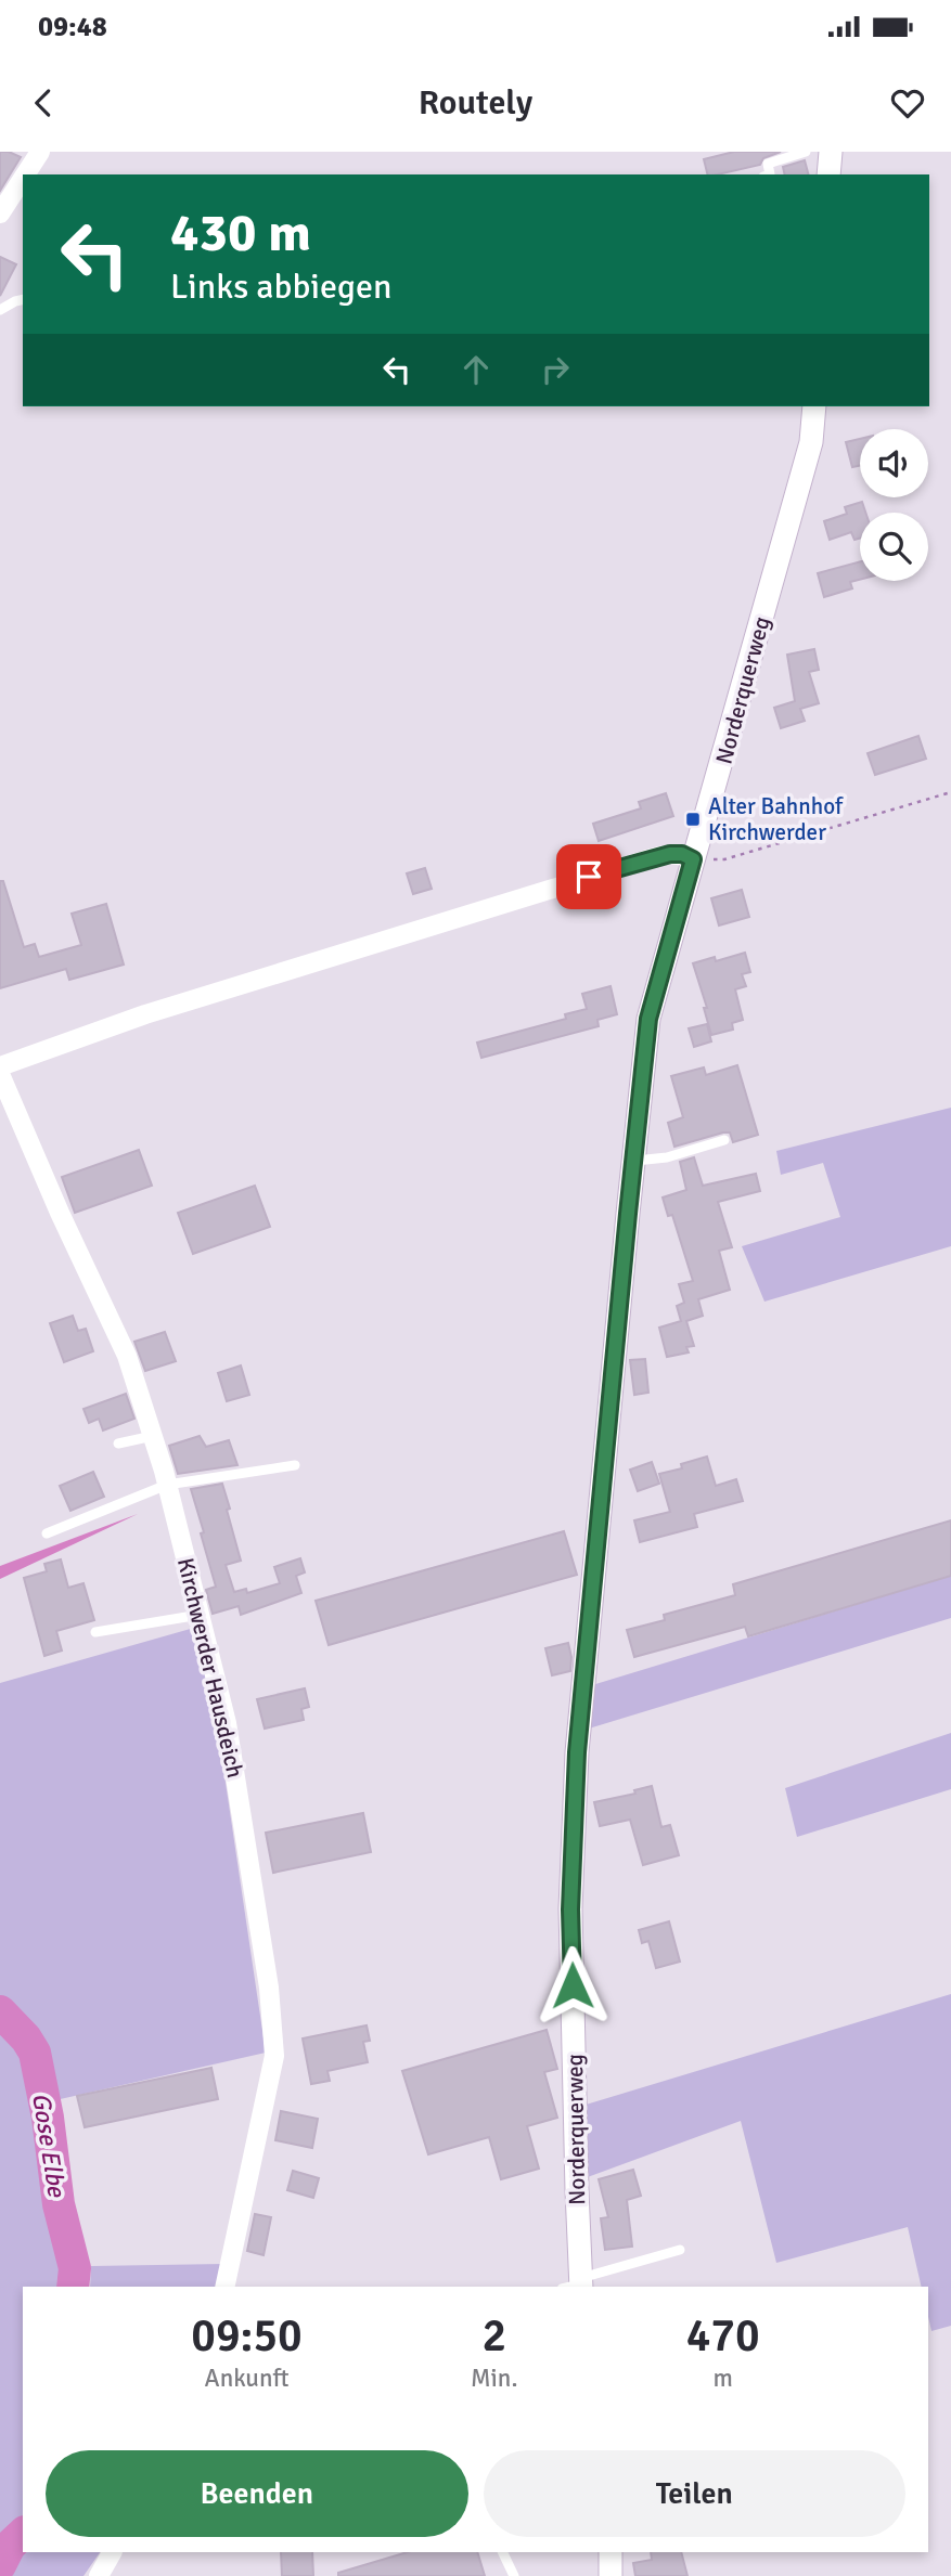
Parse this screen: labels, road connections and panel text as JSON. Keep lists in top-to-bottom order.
{
  "streets": {
    "street": ["Norderquerweg", "Kirchwerder Hausdeich"]
  },
  "water": ["Gose Elbe"],
  "places": {
    "transit": ["Alter Bahnhof Kirchwerder"]
  },
  "page": {
    "status": "09:48",
    "header": "Routely",
    "turn": ["430 m", "Links abbiegen"],
    "eta": [
      "09:50",
      "Ankunft",
      "2",
      "Min.",
      "470",
      "m"
    ],
    "buttons": ["Beenden", "Teilen"]
  }
}
